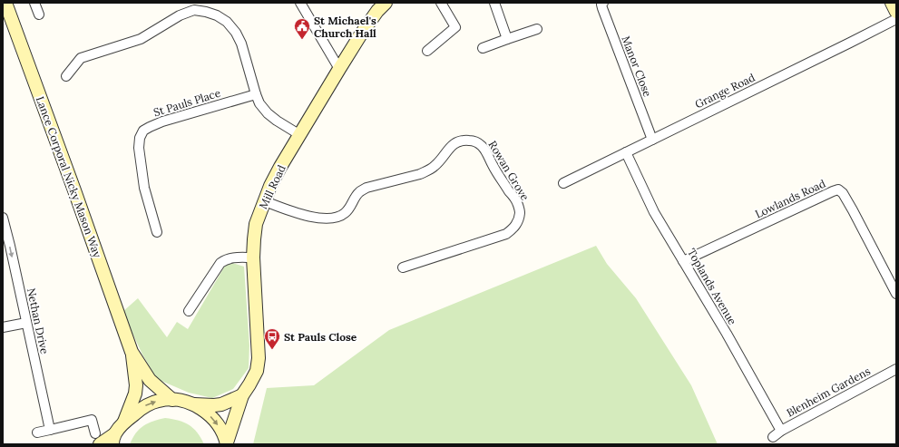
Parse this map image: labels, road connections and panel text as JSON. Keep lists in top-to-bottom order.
{
  "streets": {
    "main road": ["Lance Corporal Nicky Mason Way", "Mill Road"],
    "street": [
      "Manor Close",
      "Grange Road",
      "St Pauls Place",
      "Rowan Grove",
      "Lowlands Road",
      "Toplands Avenue",
      "Nethan Drive",
      "Blenheim Gardens"
    ]
  },
  "crossings": [
    ["Manor Close", "Grange Road"],
    ["Grange Road", "Toplands Avenue"],
    ["Rowan Grove", "Mill Road"],
    ["Lowlands Road", "Toplands Avenue"],
    ["Toplands Avenue", "Blenheim Gardens"]
  ],
  "one_way": ["Nethan Drive"],
  "places": {
    "public building": ["St Michael's Church Hall"],
    "bus stop": ["St Pauls Close"]
  }
}
